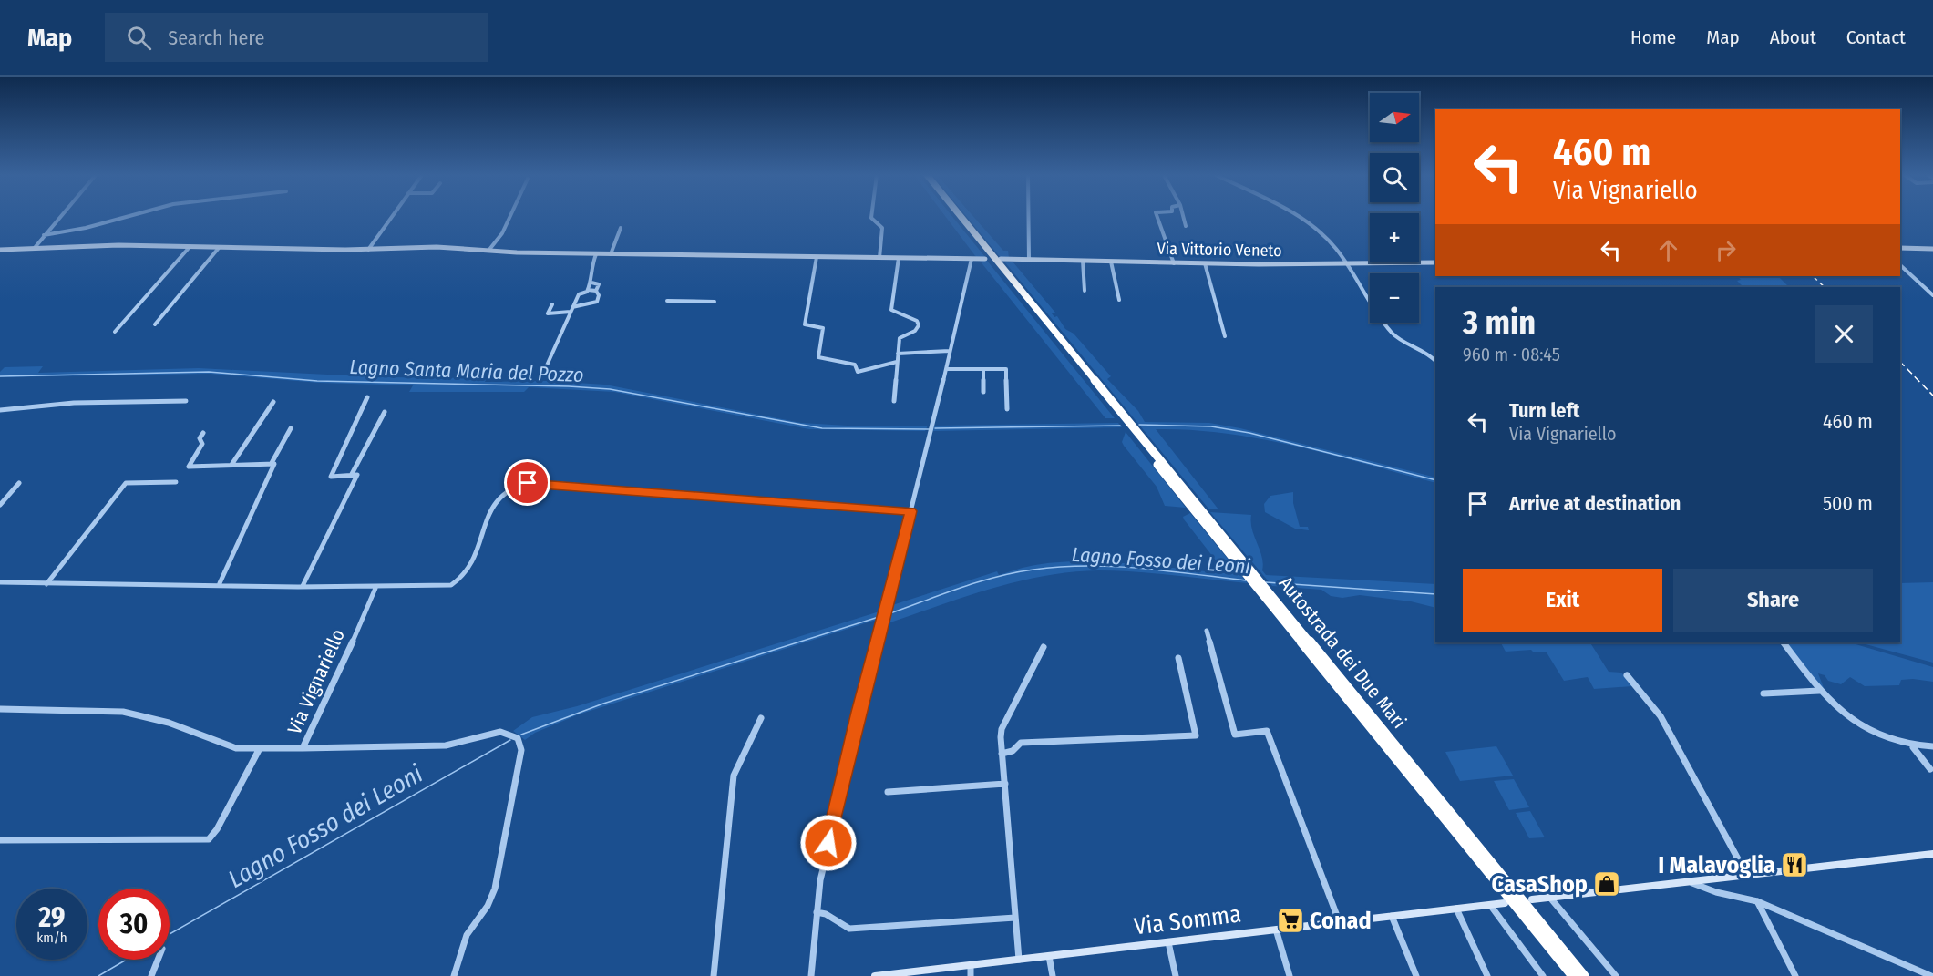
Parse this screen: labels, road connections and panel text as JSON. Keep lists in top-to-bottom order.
{
  "streets": {
    "highway": ["Autostrada dei Due Mari"],
    "street": ["Via Vittorio Veneto", "Via Vignariello", "Via Somma"]
  },
  "water": ["Lagno Santa Maria del Pozzo", "Lagno Fosso dei Leoni"],
  "places": {
    "restaurant": ["I Malavoglia"],
    "shop": ["CasaShop"],
    "supermarket": ["Conad"]
  },
  "north": "right",
  "page": {
    "header": "Map",
    "search": "Search here",
    "nav": [
      "Home",
      "Map",
      "About",
      "Contact"
    ],
    "map_buttons": ["+", "−"],
    "turn": ["460 m", "Via Vignariello"],
    "heading": ["3 min", "960 m · 08:45"],
    "list": [
      {
        "name": "Turn left",
        "note": "Via Vignariello",
        "value": "460 m"
      },
      {
        "name": "Arrive at destination",
        "value": "500 m"
      }
    ],
    "buttons": ["Exit", "Share"],
    "speed": "29 km/h",
    "limit": "30"
  }
}
